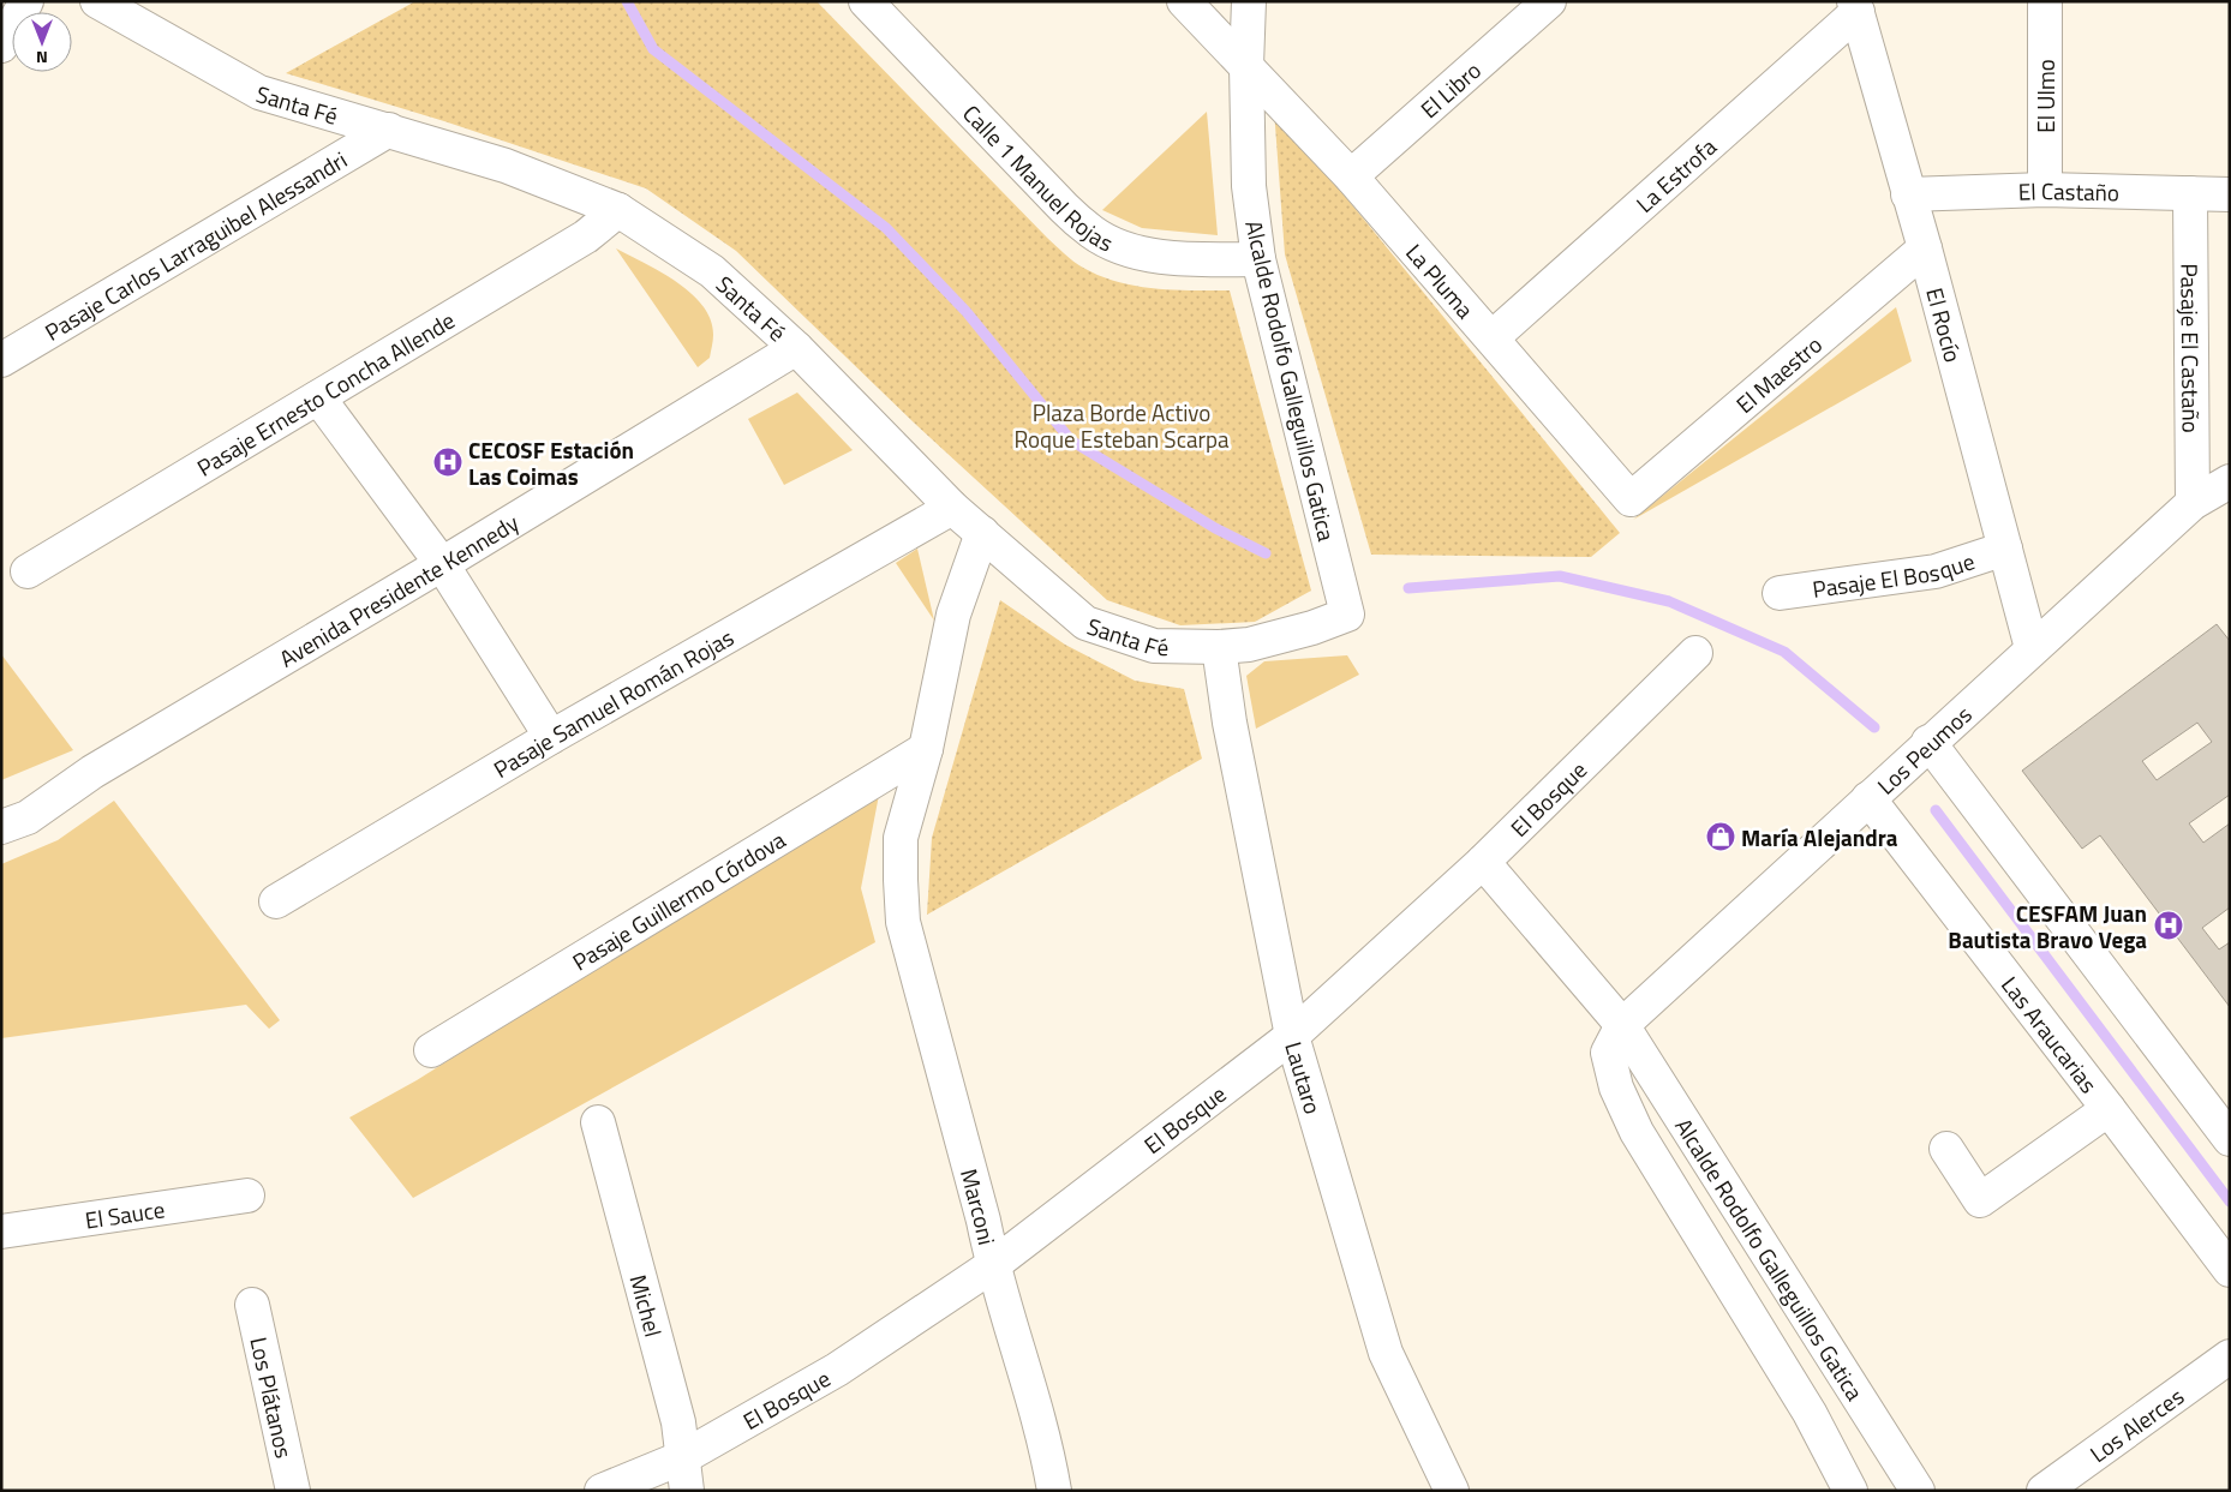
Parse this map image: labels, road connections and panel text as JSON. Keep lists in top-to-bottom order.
{
  "streets": {
    "street": [
      "El Libro",
      "El Ulmo",
      "Santa Fé",
      "Calle 1 Manuel Rojas",
      "La Estrofa",
      "El Castaño",
      "Pasaje Carlos Larraguibel Alessandri",
      "La Pluma",
      "El Rocío",
      "Pasaje El Castaño",
      "El Maestro",
      "Alcalde Rodolfo Galleguillos Gatica",
      "Pasaje Ernesto Concha Allende",
      "Pasaje El Bosque",
      "Avenida Presidente Kennedy",
      "Pasaje Samuel Román Rojas",
      "Los Peumos",
      "El Bosque",
      "Pasaje Guillermo Córdova",
      "Las Araucarias",
      "Lautaro",
      "Marconi",
      "El Sauce",
      "Michel",
      "Los Plátanos",
      "Los Alerces"
    ]
  },
  "crossings": [
    ["El Libro", "La Pluma"],
    ["El Ulmo", "El Castaño"],
    ["Santa Fé", "Pasaje Carlos Larraguibel Alessandri"],
    ["Santa Fé", "Alcalde Rodolfo Galleguillos Gatica"],
    ["Santa Fé", "Pasaje Ernesto Concha Allende"],
    ["Santa Fé", "Avenida Presidente Kennedy"],
    ["Santa Fé", "Pasaje Samuel Román Rojas"],
    ["Santa Fé", "Lautaro"],
    ["Santa Fé", "Marconi"],
    ["Calle 1 Manuel Rojas", "Alcalde Rodolfo Galleguillos Gatica"],
    ["La Estrofa", "La Pluma"],
    ["La Estrofa", "El Rocío"],
    ["El Castaño", "El Rocío"],
    ["El Castaño", "Pasaje El Castaño"],
    ["La Pluma", "El Maestro"],
    ["La Pluma", "Alcalde Rodolfo Galleguillos Gatica"],
    ["El Rocío", "El Maestro"],
    ["El Rocío", "Pasaje El Bosque"],
    ["El Rocío", "Los Peumos"],
    ["Pasaje El Castaño", "Los Peumos"],
    ["Alcalde Rodolfo Galleguillos Gatica", "Los Peumos"],
    ["Alcalde Rodolfo Galleguillos Gatica", "El Bosque"],
    ["Los Peumos", "Las Araucarias"],
    ["El Bosque", "Lautaro"],
    ["El Bosque", "Marconi"],
    ["El Bosque", "Michel"],
    ["Pasaje Guillermo Córdova", "Marconi"]
  ],
  "parks": ["Plaza Borde Activo Roque Esteban Scarpa"],
  "places": {
    "hospital": ["CECOSF Estación Las Coimas", "CESFAM Juan Bautista Bravo Vega"],
    "shop": ["María Alejandra"]
  },
  "north": "bottom"
}
